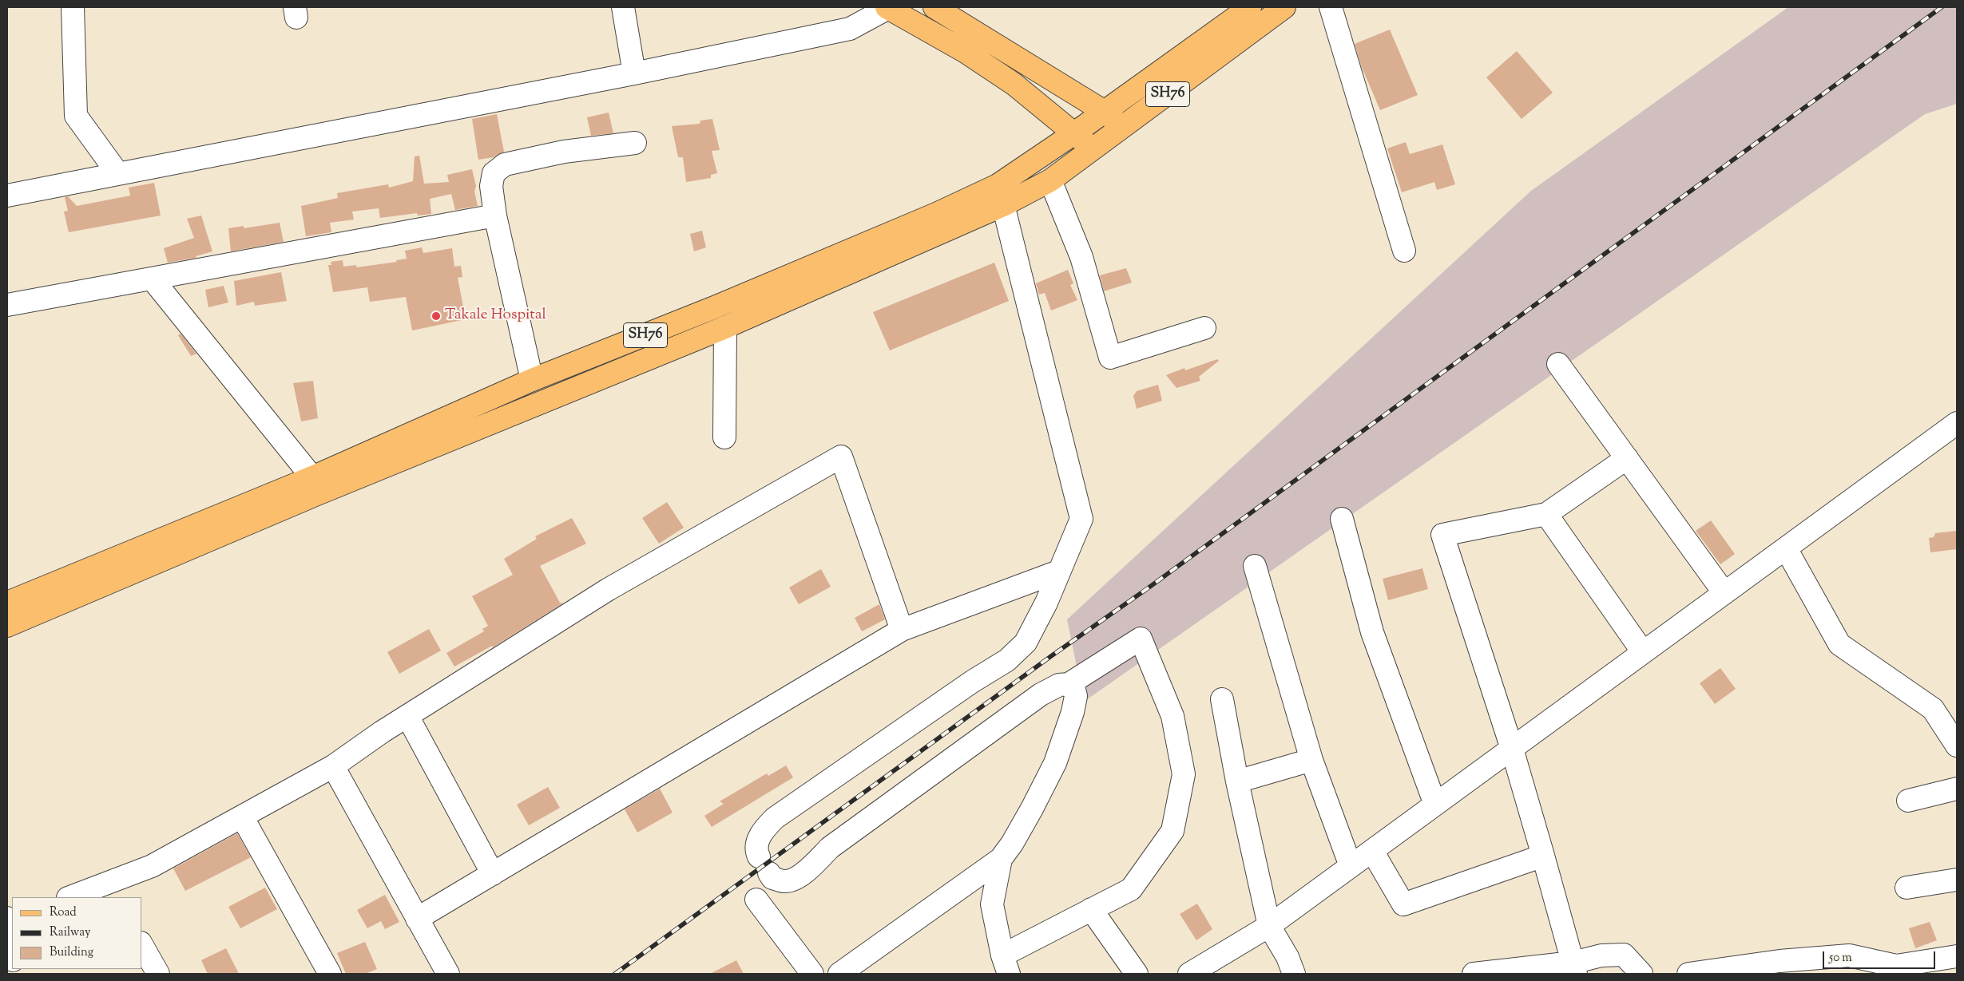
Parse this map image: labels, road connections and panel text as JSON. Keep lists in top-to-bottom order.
{
  "streets": {
    "main road": ["SH76"]
  },
  "places": ["Takale Hospital"],
  "legend": ["Road", "Railway", "Building"],
  "scale_bar": "50 m"
}
